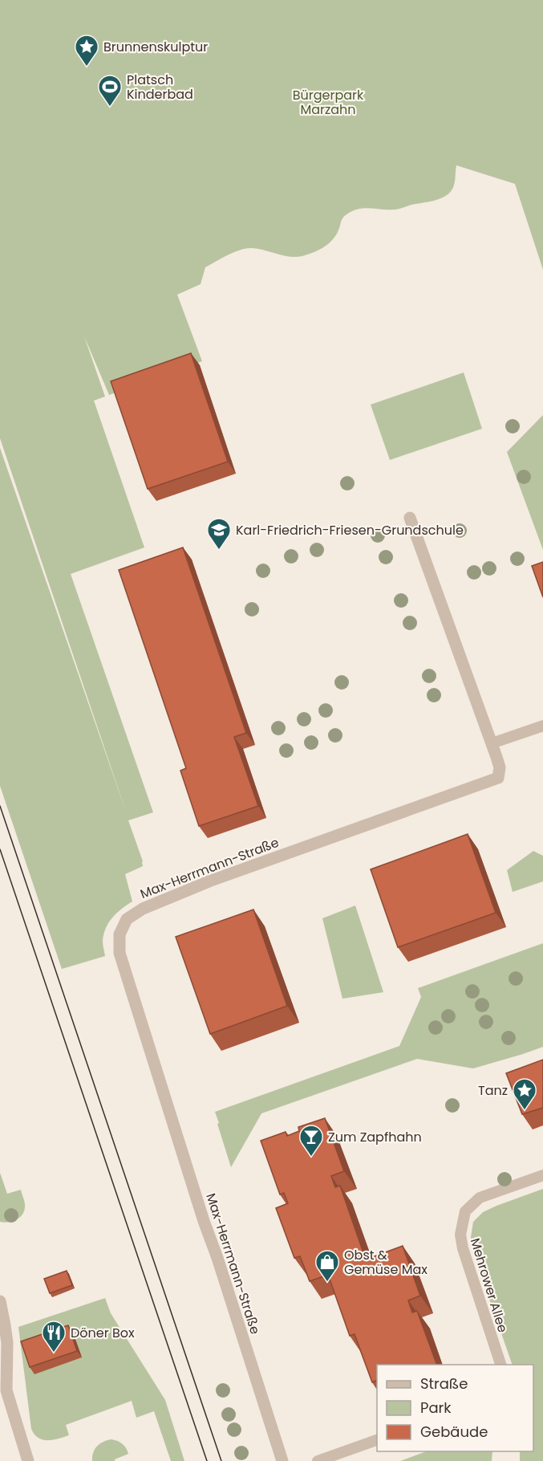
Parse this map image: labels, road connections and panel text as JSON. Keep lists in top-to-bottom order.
{
  "streets": {
    "street": ["Max-Herrmann-Straße"],
    "lane": ["Mehrower Allee"]
  },
  "parks": ["Bürgerpark Marzahn"],
  "places": {
    "place": ["Brunnenskulptur", "Tanz"],
    "sports": ["Platsch Kinderbad"],
    "school or university": ["Karl-Friedrich-Friesen-Grundschule"],
    "bar": ["Zum Zapfhahn"],
    "shop": ["Obst & Gemüse Max"],
    "restaurant": ["Döner Box"]
  },
  "legend": ["Straße", "Park", "Gebäude"]
}
